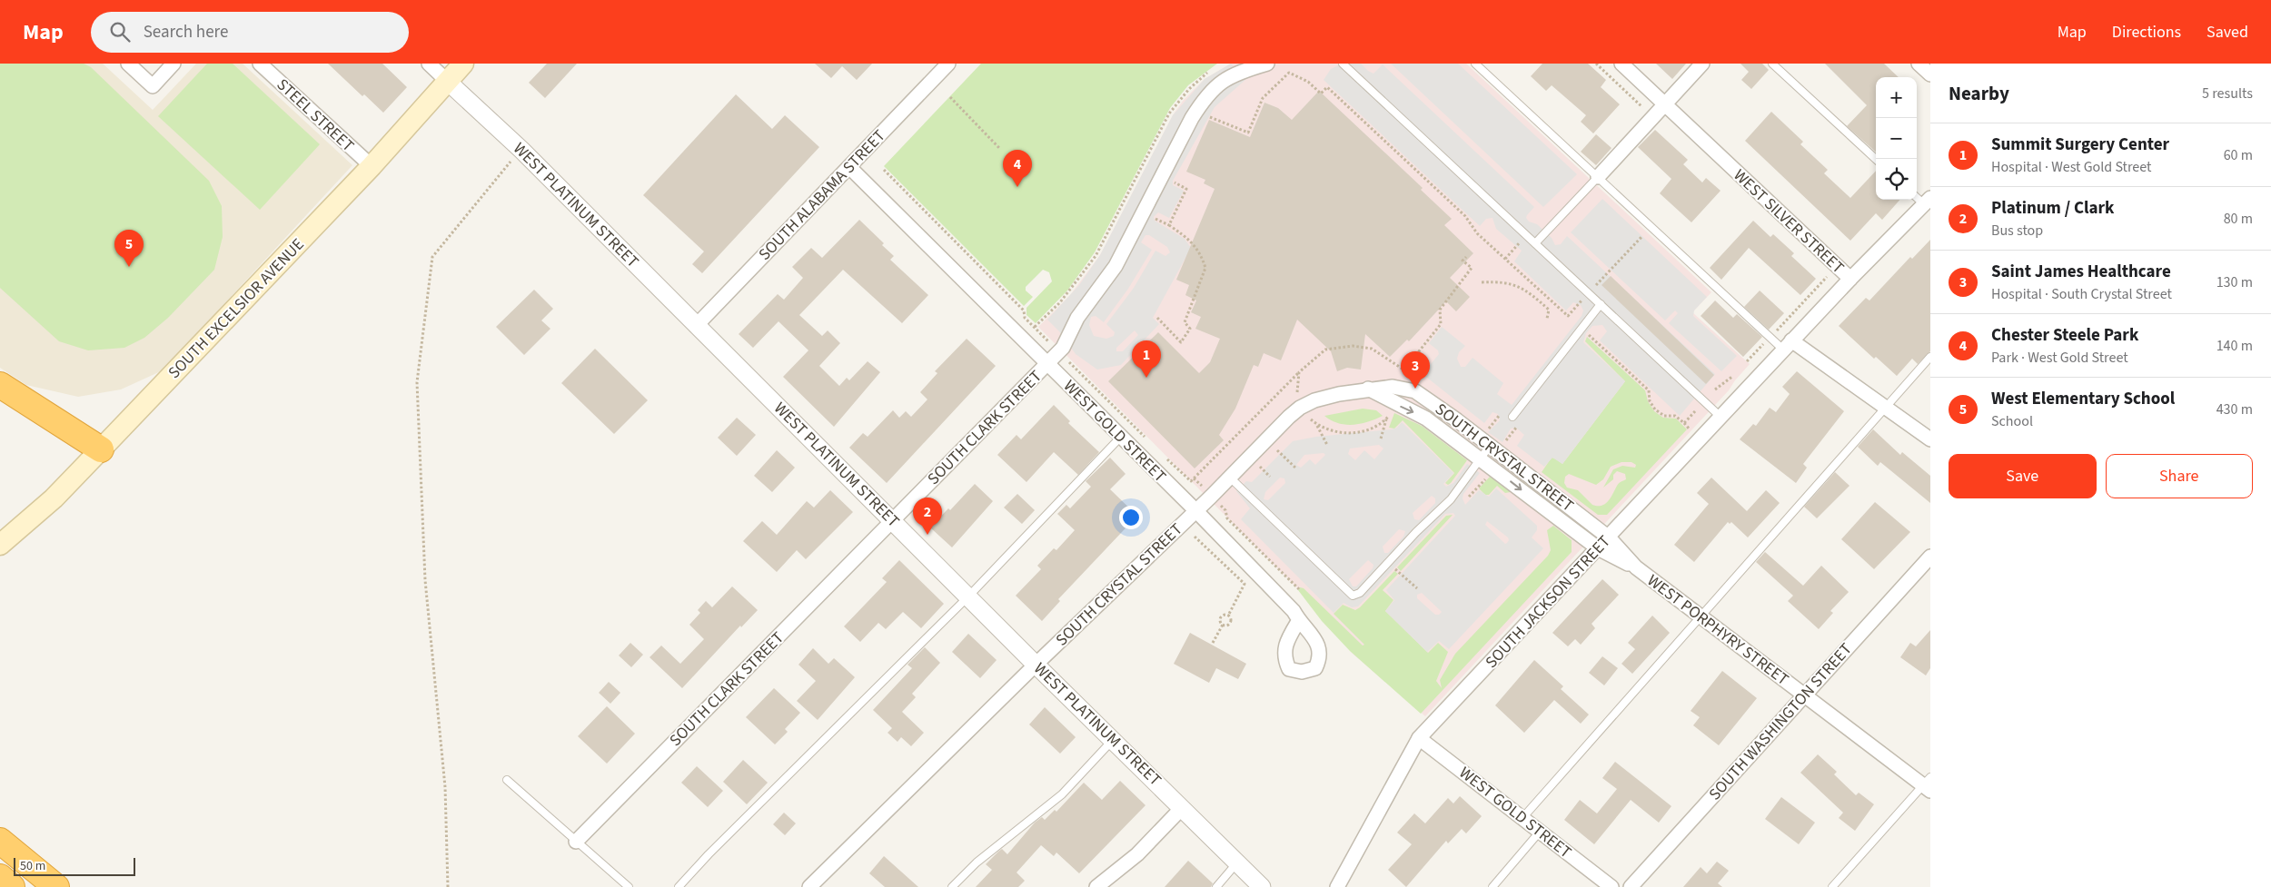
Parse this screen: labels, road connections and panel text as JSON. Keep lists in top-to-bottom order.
{
  "streets": {
    "main road": ["SOUTH EXCELSIOR AVENUE"],
    "street": [
      "STEEL STREET",
      "SOUTH ALABAMA STREET",
      "WEST PLATINUM STREET",
      "WEST SILVER STREET",
      "SOUTH CLARK STREET",
      "WEST GOLD STREET",
      "SOUTH CRYSTAL STREET",
      "SOUTH JACKSON STREET",
      "WEST PORPHYRY STREET",
      "SOUTH WASHINGTON STREET"
    ]
  },
  "crossings": [
    ["STEEL STREET", "SOUTH EXCELSIOR AVENUE"],
    ["SOUTH ALABAMA STREET", "WEST PLATINUM STREET"],
    ["SOUTH ALABAMA STREET", "WEST GOLD STREET"],
    ["WEST PLATINUM STREET", "SOUTH EXCELSIOR AVENUE"],
    ["WEST PLATINUM STREET", "SOUTH CLARK STREET"],
    ["WEST PLATINUM STREET", "SOUTH CRYSTAL STREET"],
    ["WEST SILVER STREET", "SOUTH JACKSON STREET"],
    ["SOUTH CLARK STREET", "WEST GOLD STREET"],
    ["WEST GOLD STREET", "SOUTH CRYSTAL STREET"],
    ["WEST GOLD STREET", "SOUTH JACKSON STREET"],
    ["SOUTH CRYSTAL STREET", "SOUTH JACKSON STREET"],
    ["SOUTH CRYSTAL STREET", "WEST PORPHYRY STREET"],
    ["SOUTH JACKSON STREET", "WEST PORPHYRY STREET"],
    ["WEST PORPHYRY STREET", "SOUTH WASHINGTON STREET"]
  ],
  "scale_bar": "50 m",
  "page": {
    "header": "Map",
    "search": "Search here",
    "nav": ["Map", "Directions", "Saved"],
    "heading": ["Nearby", "5 results"],
    "map_buttons": ["+", "−"],
    "list": [
      {
        "mark": "1",
        "name": "Summit Surgery Center",
        "note": "Hospital · West Gold Street",
        "value": "60 m"
      },
      {
        "mark": "2",
        "name": "Platinum / Clark",
        "note": "Bus stop",
        "value": "80 m"
      },
      {
        "mark": "3",
        "name": "Saint James Healthcare",
        "note": "Hospital · South Crystal Street",
        "value": "130 m"
      },
      {
        "mark": "4",
        "name": "Chester Steele Park",
        "note": "Park · West Gold Street",
        "value": "140 m"
      },
      {
        "mark": "5",
        "name": "West Elementary School",
        "note": "School",
        "value": "430 m"
      }
    ],
    "pins": [
      "4",
      "5",
      "1",
      "3",
      "2"
    ],
    "buttons": ["Save", "Share"],
    "scale": "50 m"
  }
}
